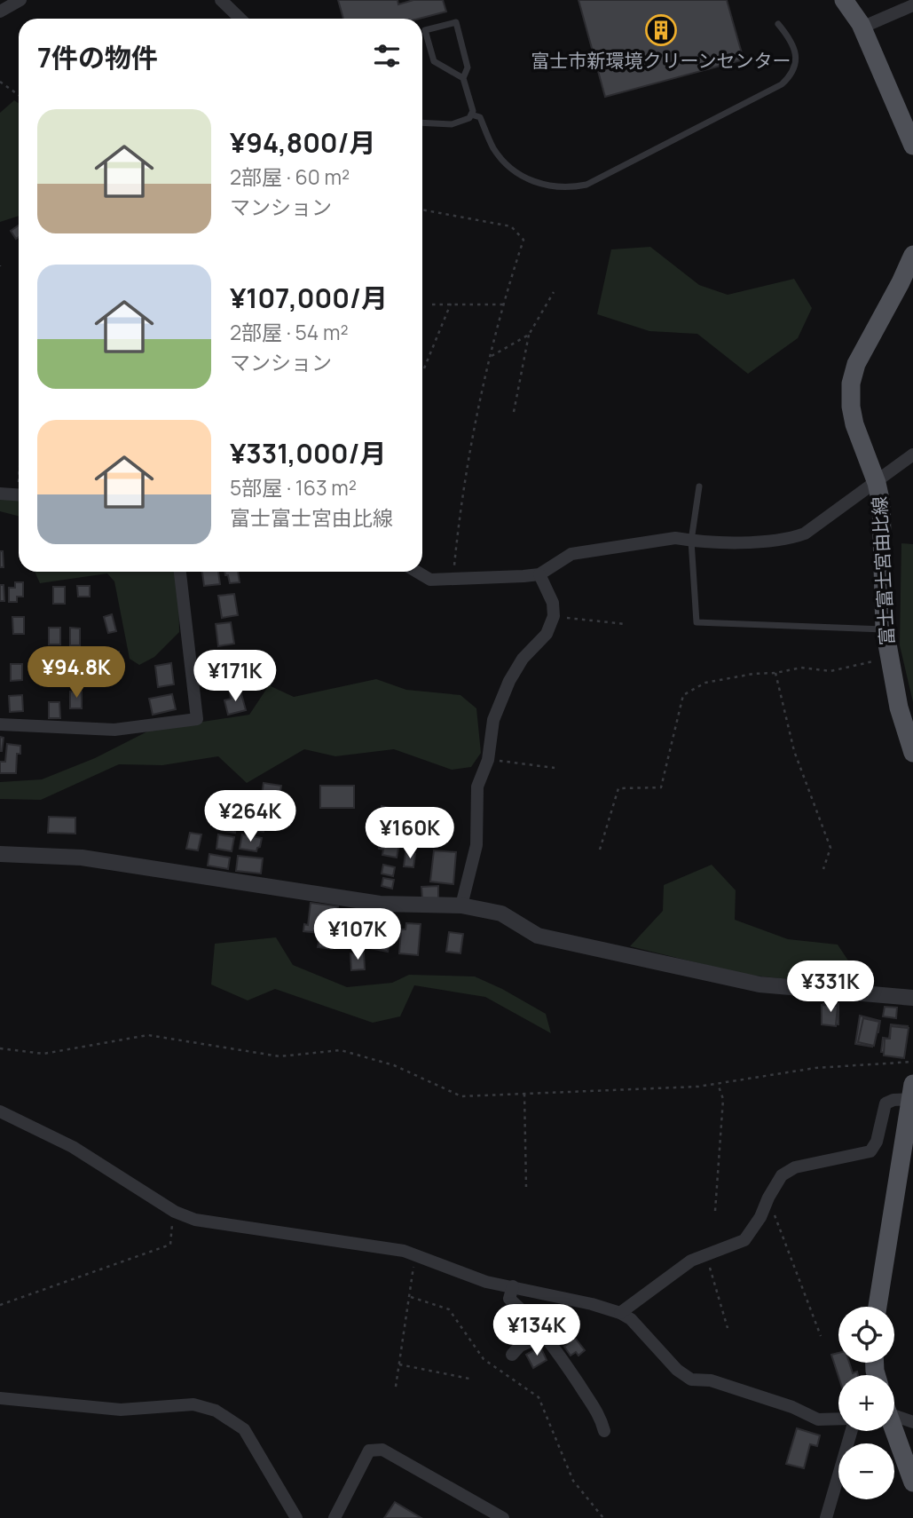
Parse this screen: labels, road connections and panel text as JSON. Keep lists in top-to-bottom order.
{
  "streets": {
    "main road": ["富士富士宮由比線"]
  },
  "places": {
    "building": ["富士市新環境クリーンセンター"]
  },
  "page": {
    "heading": "7件の物件",
    "list": [
      {
        "name": "¥94,800/月",
        "note": "2部屋 · 60 m² · マンション"
      },
      {
        "name": "¥107,000/月",
        "note": "2部屋 · 54 m² · マンション"
      },
      {
        "name": "¥331,000/月",
        "note": "5部屋 · 163 m² · 富士富士宮由比線"
      }
    ],
    "price": [
      "¥94.8K",
      "¥171K",
      "¥264K",
      "¥160K",
      "¥107K",
      "¥331K",
      "¥134K"
    ],
    "map_buttons": ["+", "−"]
  }
}
